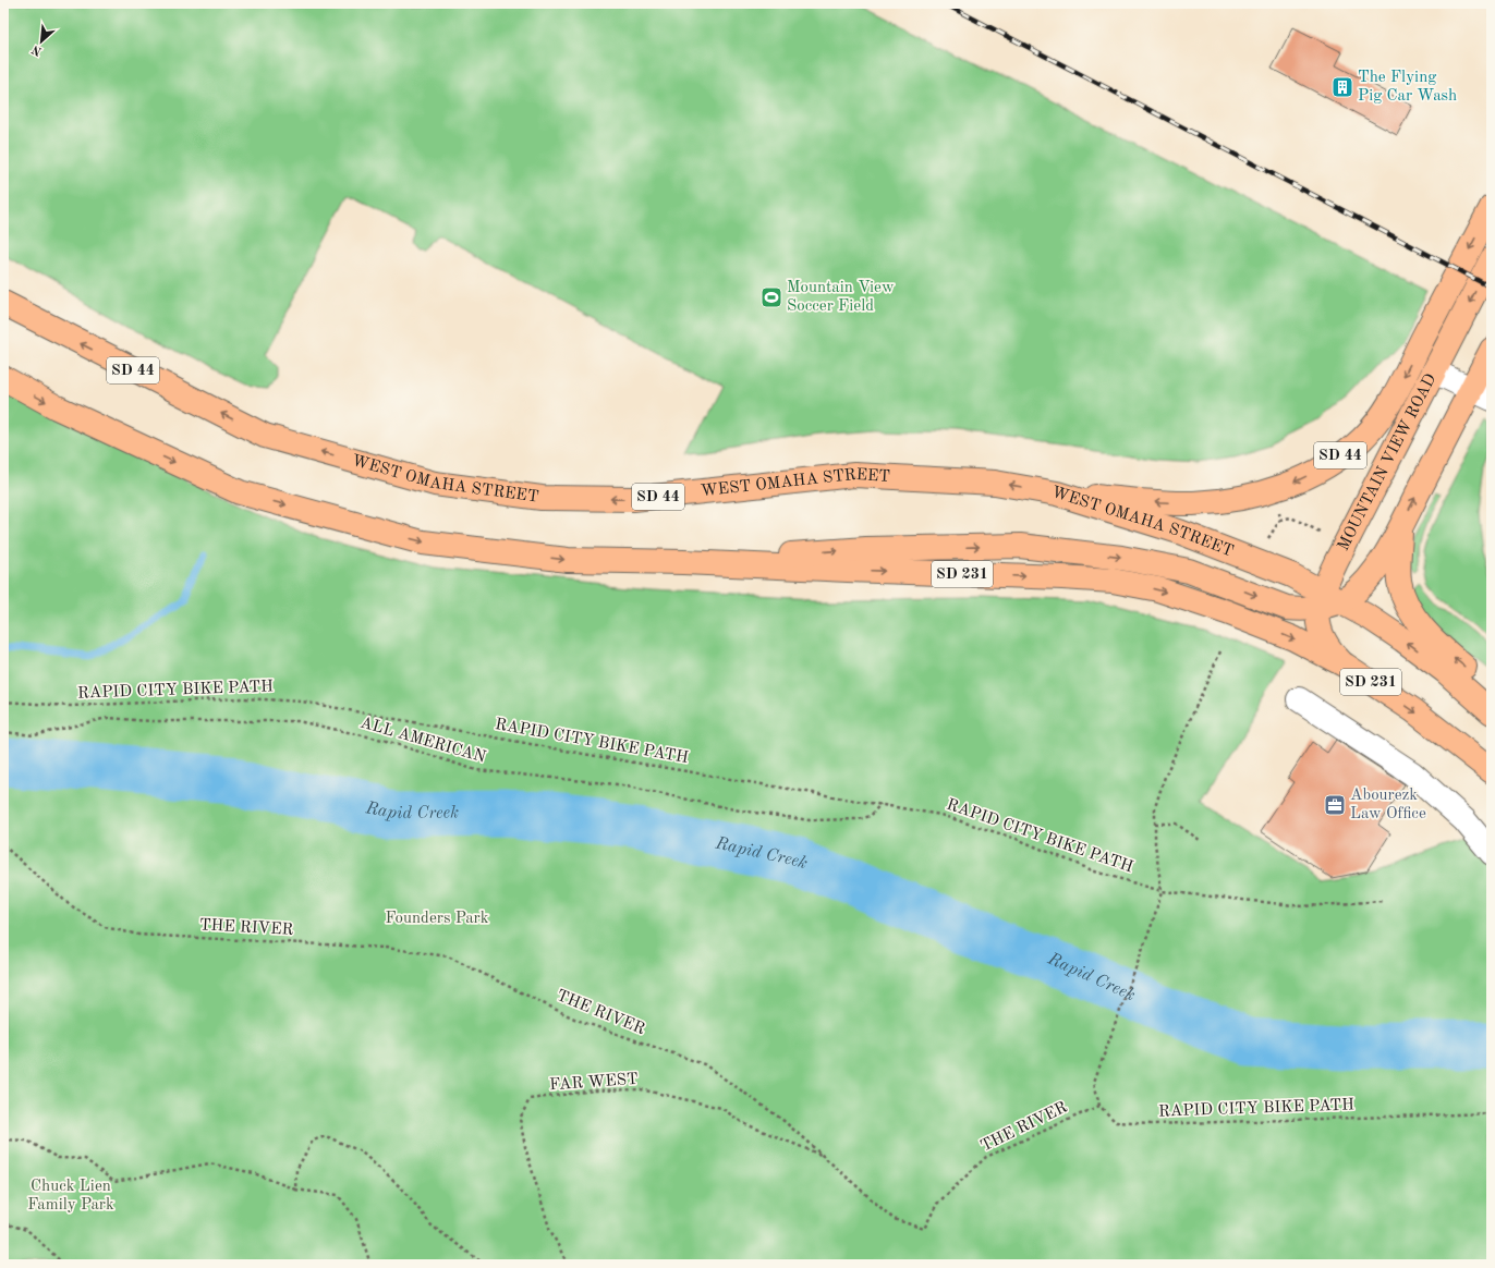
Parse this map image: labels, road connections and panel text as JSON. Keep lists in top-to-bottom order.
{
  "streets": {
    "main road": [
      "SD 44",
      "MOUNTAIN VIEW ROAD",
      "WEST OMAHA STREET",
      "SD 231"
    ],
    "path": [
      "RAPID CITY BIKE PATH",
      "ALL AMERICAN",
      "THE RIVER",
      "FAR WEST"
    ]
  },
  "crossings": [
    ["SD 44", "WEST OMAHA STREET"],
    ["MOUNTAIN VIEW ROAD", "WEST OMAHA STREET"],
    ["RAPID CITY BIKE PATH", "ALL AMERICAN"],
    ["RAPID CITY BIKE PATH", "THE RIVER"],
    ["THE RIVER", "FAR WEST"]
  ],
  "water": ["Rapid Creek"],
  "parks": ["Founders Park", "Chuck Lien Family Park"],
  "places": {
    "building": ["The Flying Pig Car Wash"],
    "sports": ["Mountain View Soccer Field"],
    "office": ["Abourezk Law Office"]
  },
  "north": "bottom left"
}
